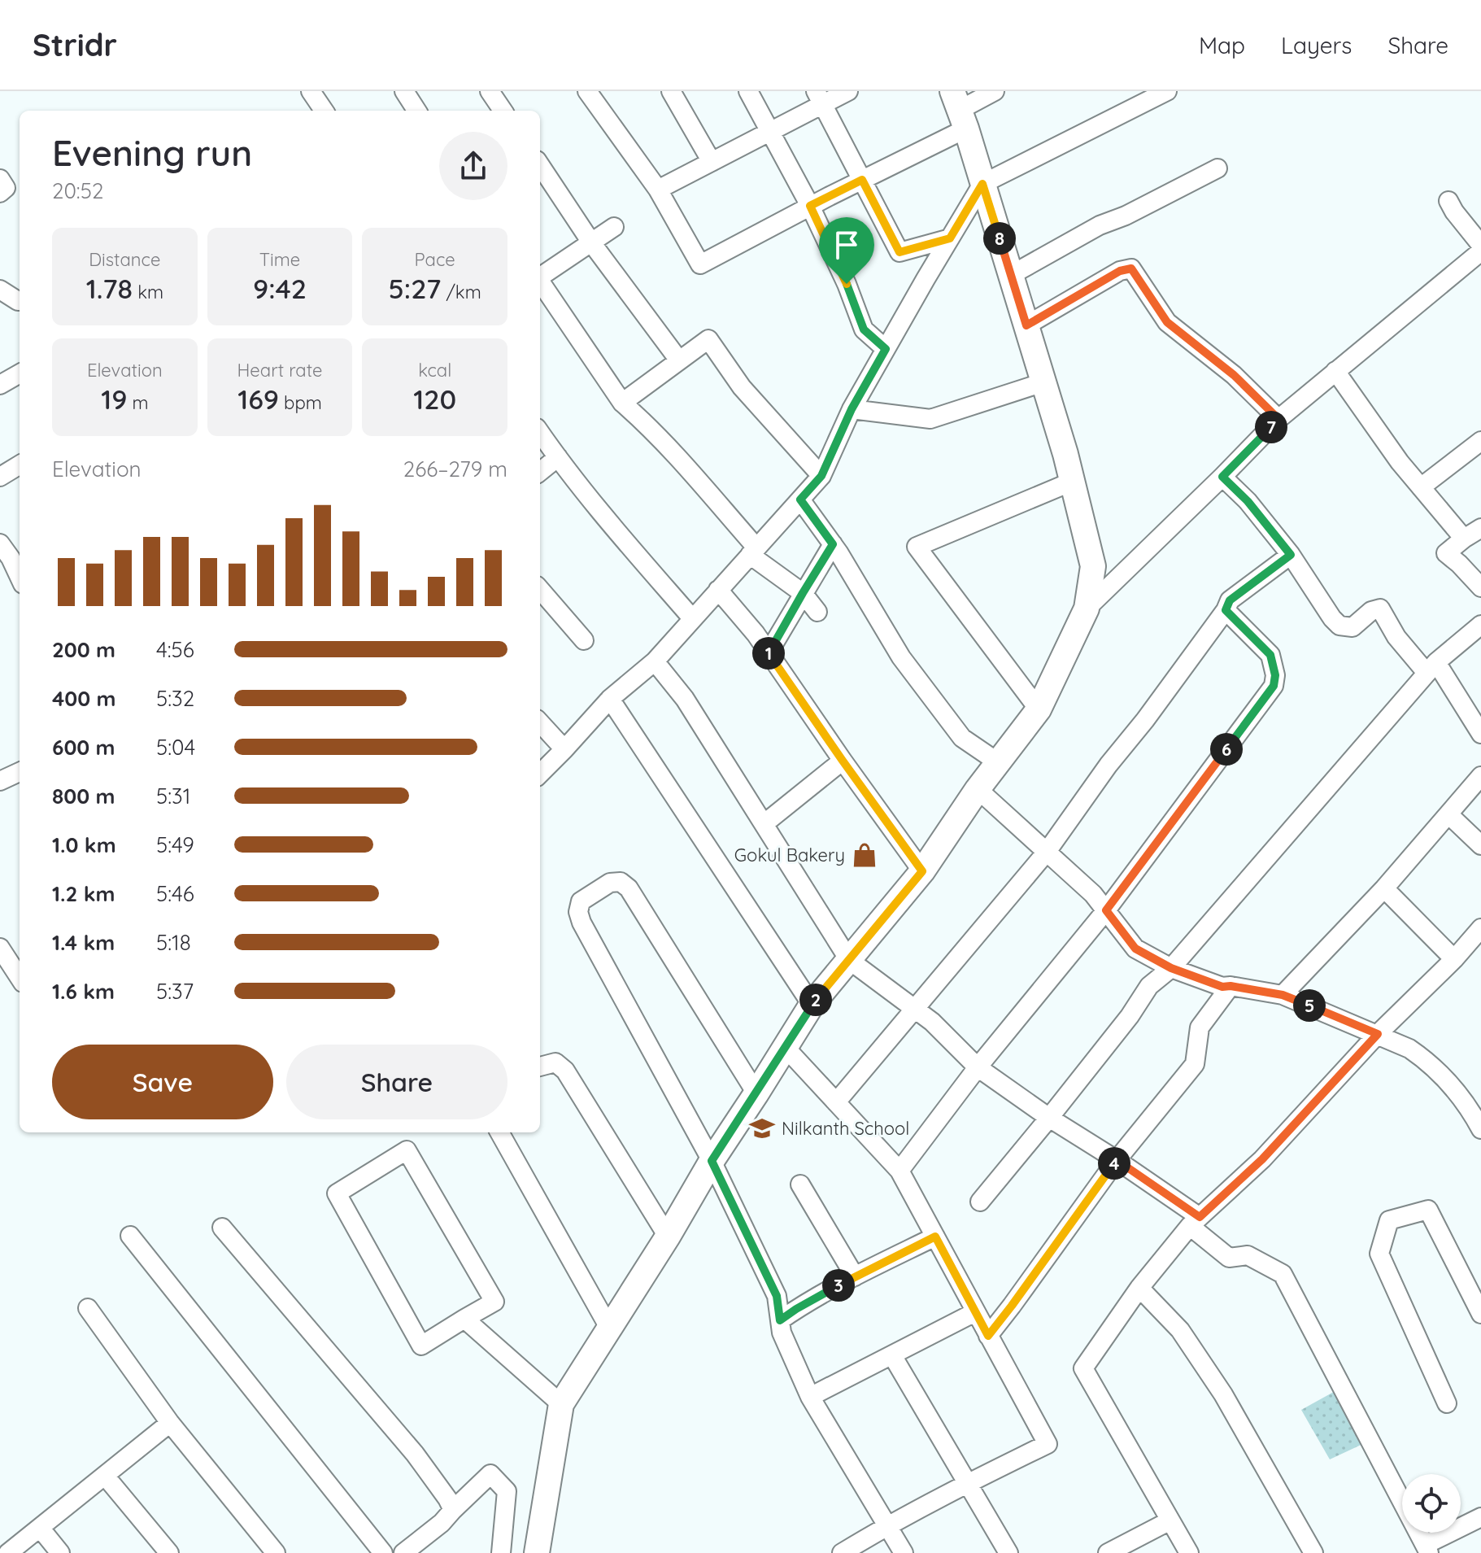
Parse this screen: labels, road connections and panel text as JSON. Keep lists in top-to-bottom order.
{
  "places": {
    "shop": ["Gokul Bakery"],
    "school or university": ["Nilkanth School"]
  },
  "page": {
    "header": "Stridr",
    "nav": ["Map", "Layers", "Share"],
    "heading": ["Evening run", "20:52"],
    "stats": [
      ["Distance", "1.78 km"],
      ["Time", "9:42"],
      ["Pace", "5:27 /km"],
      ["Elevation", "19 m"],
      ["Heart rate", "169 bpm"],
      ["kcal", "120"]
    ],
    "pins": [
      "8",
      "7",
      "1",
      "6",
      "2",
      "5",
      "4",
      "3"
    ],
    "chart": ["Elevation", "266–279 m"],
    "list": [
      {
        "name": "200 m",
        "note": "4:56"
      },
      {
        "name": "400 m",
        "note": "5:32"
      },
      {
        "name": "600 m",
        "note": "5:04"
      },
      {
        "name": "800 m",
        "note": "5:31"
      },
      {
        "name": "1.0 km",
        "note": "5:49"
      },
      {
        "name": "1.2 km",
        "note": "5:46"
      },
      {
        "name": "1.4 km",
        "note": "5:18"
      },
      {
        "name": "1.6 km",
        "note": "5:37"
      }
    ],
    "buttons": ["Save", "Share"]
  }
}
